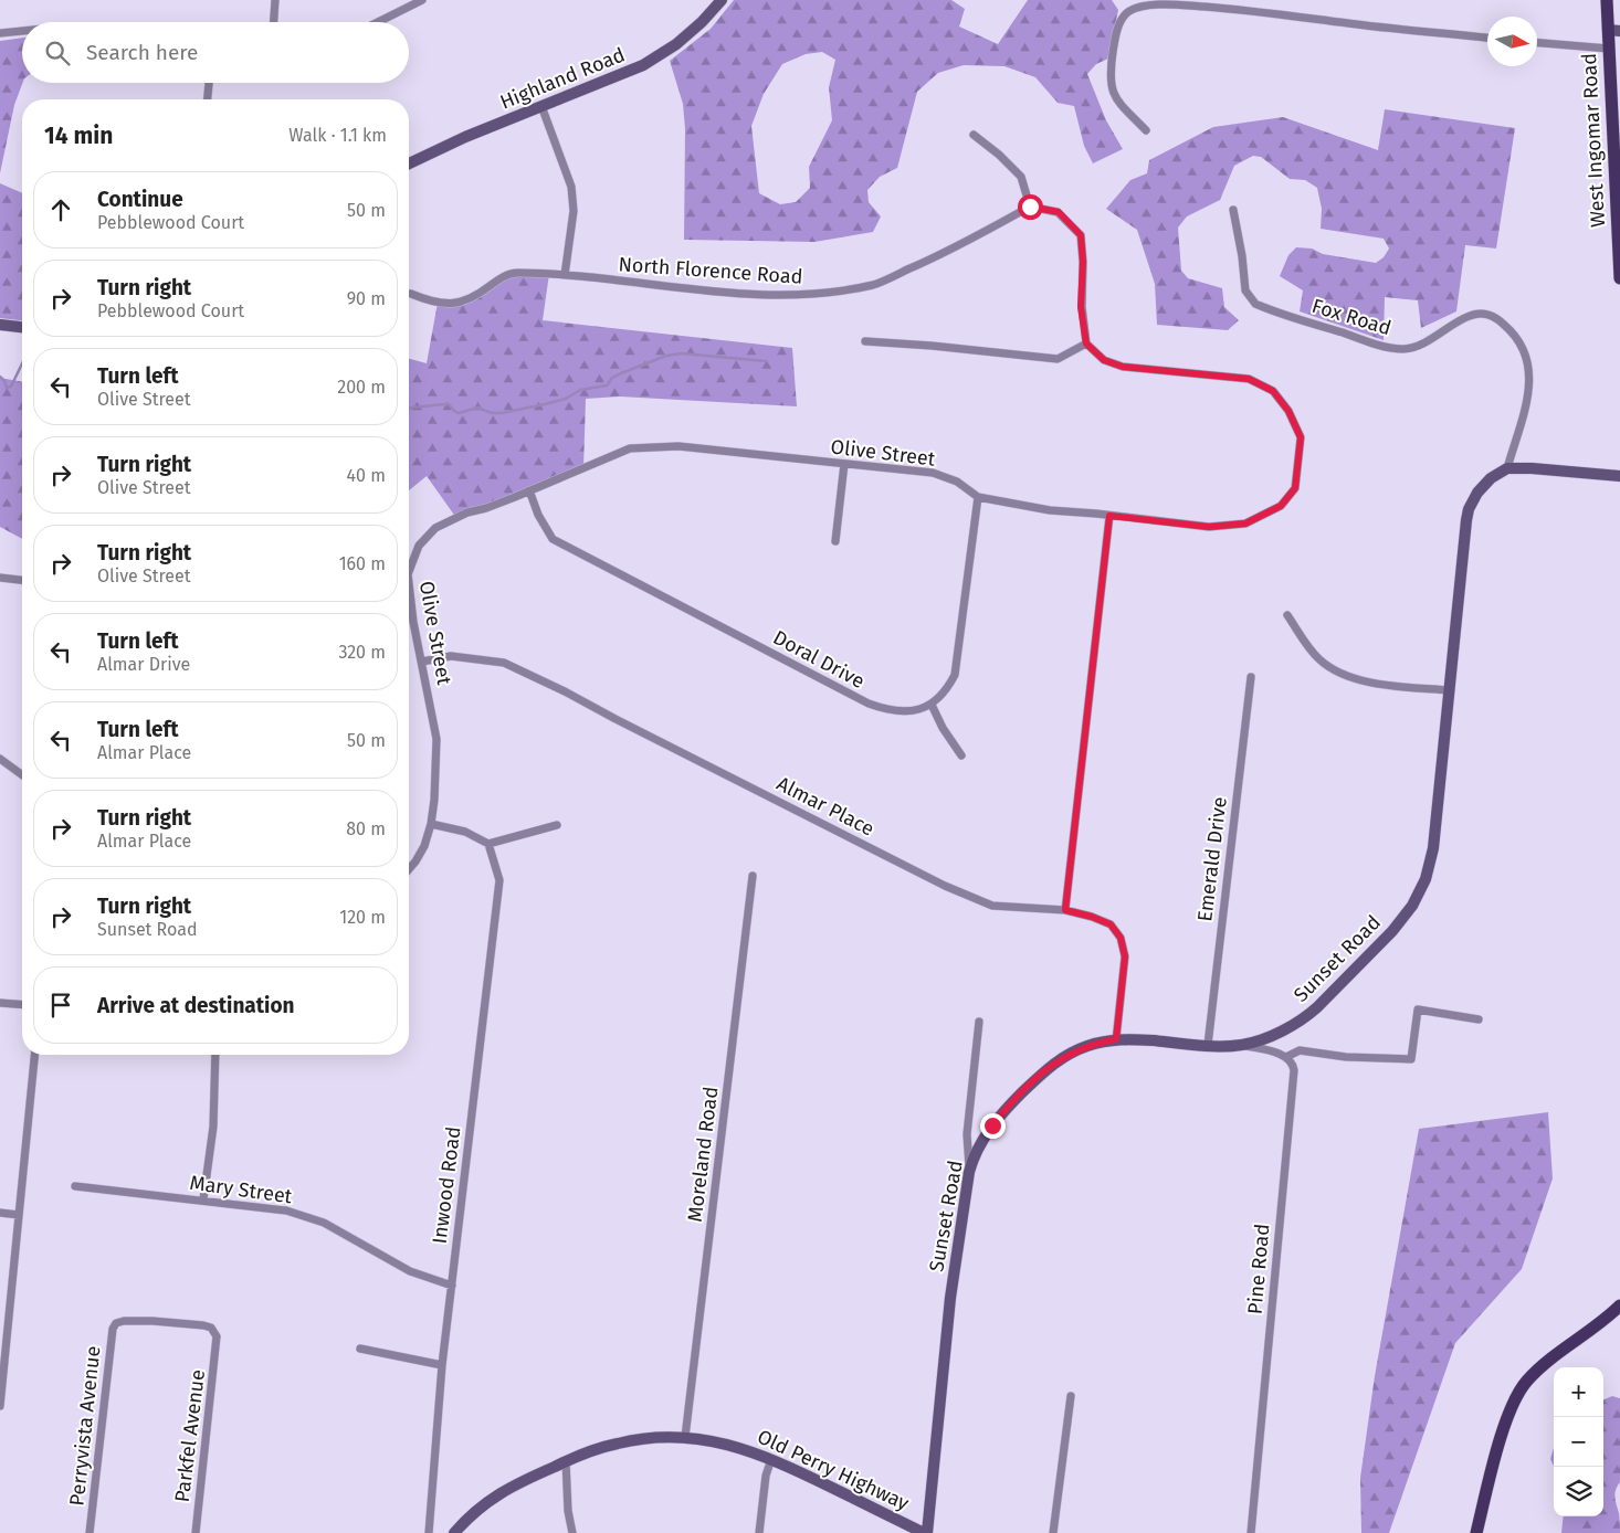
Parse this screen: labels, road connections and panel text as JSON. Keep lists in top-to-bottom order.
{
  "streets": {
    "main road": ["West Ingomar Road"],
    "street": [
      "Highland Road",
      "North Florence Road",
      "Fox Road",
      "Olive Street",
      "Doral Drive",
      "Almar Place",
      "Emerald Drive",
      "Sunset Road",
      "Moreland Road",
      "Inwood Road",
      "Mary Street",
      "Pine Road",
      "Perryvista Avenue",
      "Parkfel Avenue",
      "Old Perry Highway"
    ]
  },
  "crossings": [
    ["Fox Road", "Sunset Road"],
    ["Olive Street", "Doral Drive"],
    ["Olive Street", "Almar Place"],
    ["Almar Place", "Sunset Road"],
    ["Emerald Drive", "Sunset Road"],
    ["Sunset Road", "Old Perry Highway"],
    ["Moreland Road", "Old Perry Highway"],
    ["Inwood Road", "Mary Street"],
    ["Perryvista Avenue", "Parkfel Avenue"]
  ],
  "north": "right",
  "page": {
    "search": "Search here",
    "heading": ["14 min", "Walk · 1.1 km"],
    "list": [
      ["Continue", "Pebblewood Court", "50 m"],
      ["Turn right", "Pebblewood Court", "90 m"],
      ["Turn left", "Olive Street", "200 m"],
      ["Turn right", "Olive Street", "40 m"],
      ["Turn right", "Olive Street", "160 m"],
      ["Turn left", "Almar Drive", "320 m"],
      ["Turn left", "Almar Place", "50 m"],
      ["Turn right", "Almar Place", "80 m"],
      ["Turn right", "Sunset Road", "120 m"],
      "Arrive at destination"
    ],
    "map_buttons": ["+", "−"]
  }
}
